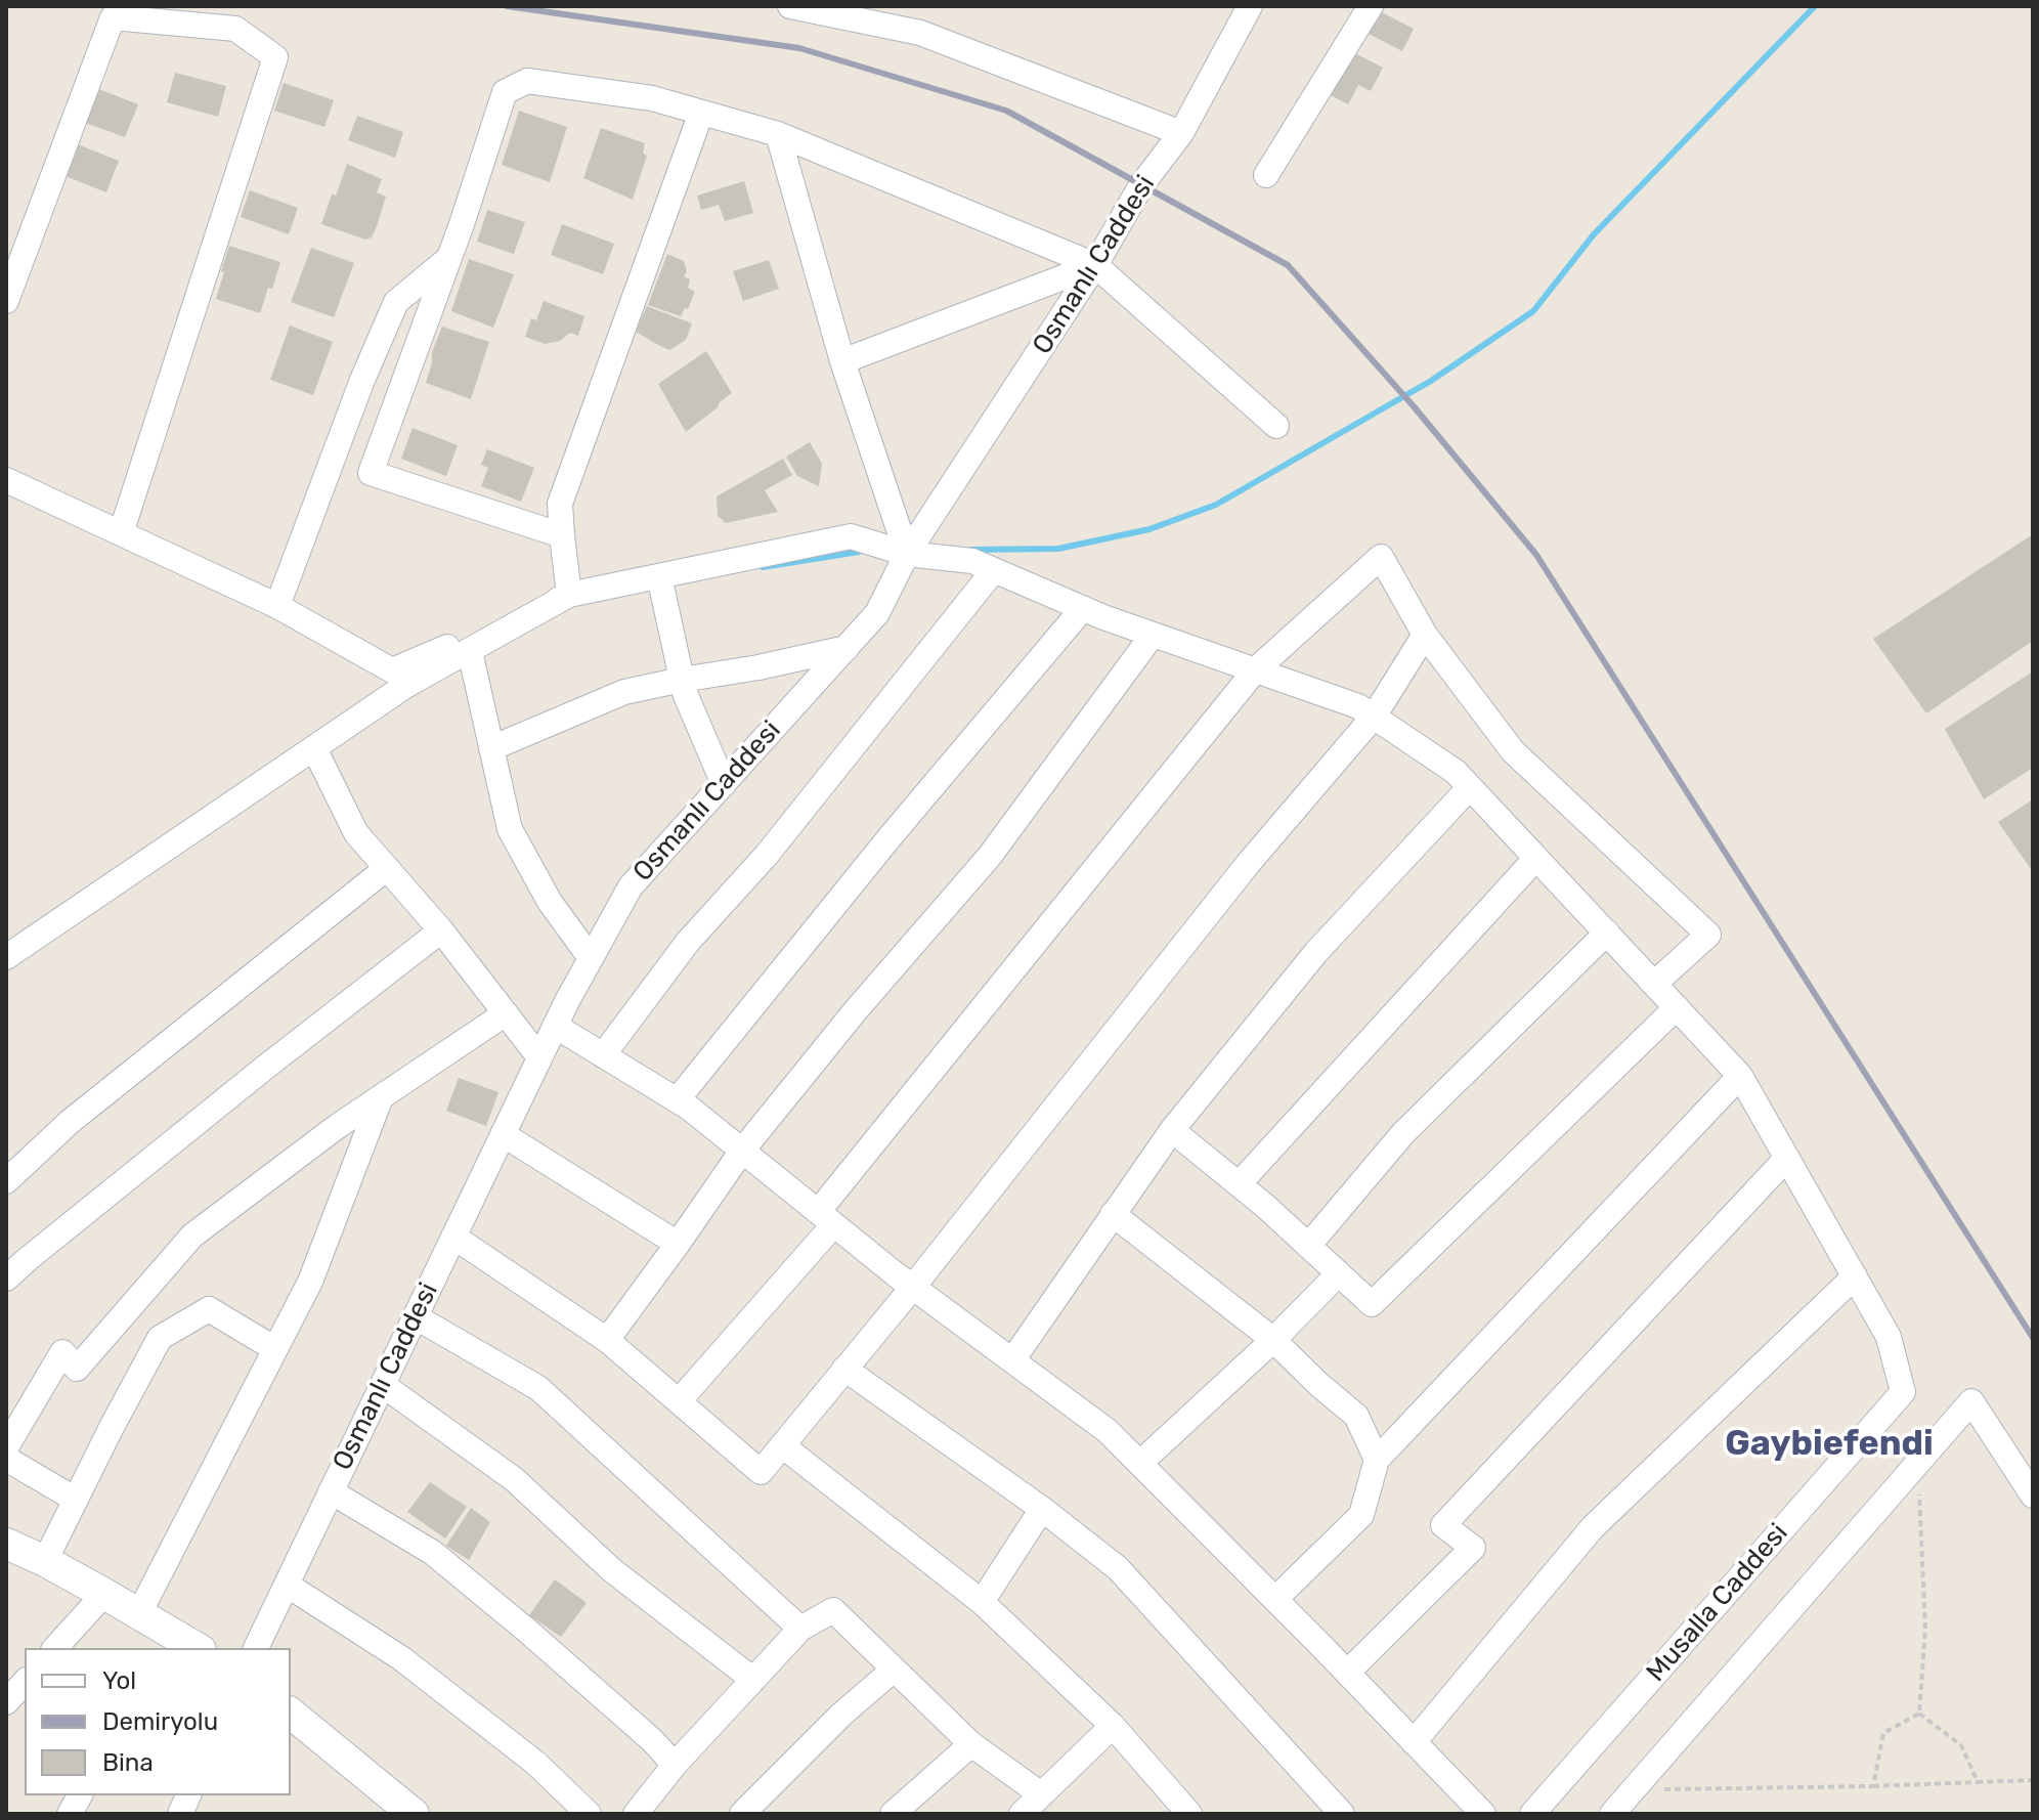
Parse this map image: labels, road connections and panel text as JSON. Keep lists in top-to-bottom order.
{
  "streets": {
    "street": ["Osmanlı Caddesi", "Musalla Caddesi"]
  },
  "districts": ["Gaybiefendi"],
  "legend": ["Yol", "Demiryolu", "Bina"]
}
